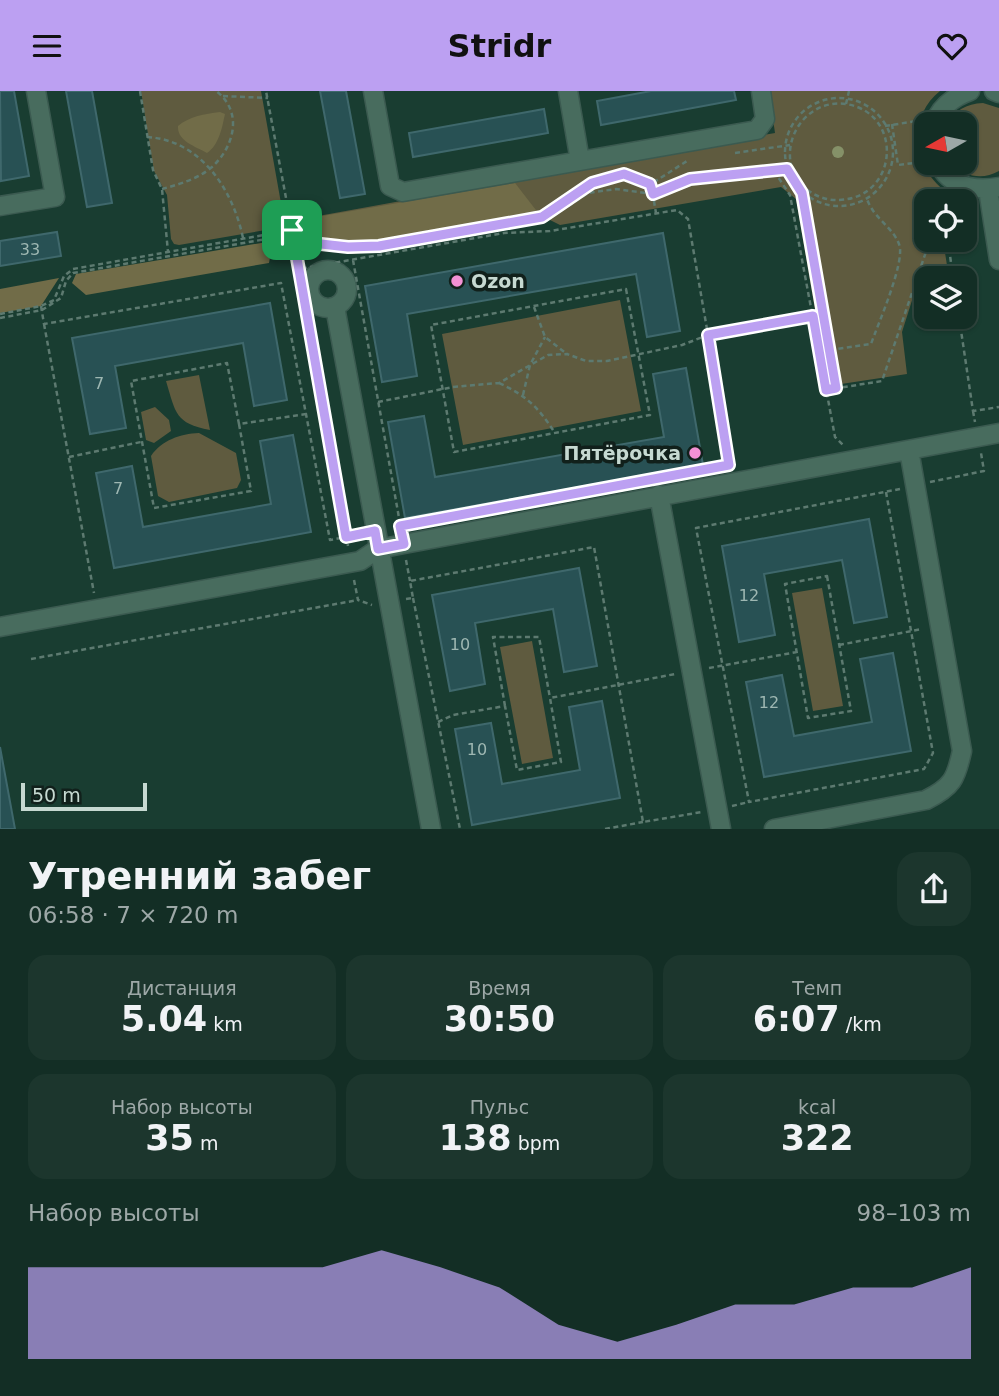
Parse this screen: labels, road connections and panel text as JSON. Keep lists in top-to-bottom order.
{
  "places": ["Ozon", "Пятёрочка"],
  "house_numbers": [
    "33",
    "7",
    "7",
    "12",
    "10",
    "12",
    "10"
  ],
  "scale_bar": "50 m",
  "north": "left",
  "page": {
    "header": "Stridr",
    "scale": "50 m",
    "heading": ["Утренний забег", "06:58 · 7 × 720 m"],
    "stats": [
      ["Дистанция", "5.04 km"],
      ["Время", "30:50"],
      ["Темп", "6:07 /km"],
      ["Набор высоты", "35 m"],
      ["Пульс", "138 bpm"],
      ["kcal", "322"]
    ],
    "chart": ["Набор высоты", "98–103 m"]
  }
}
